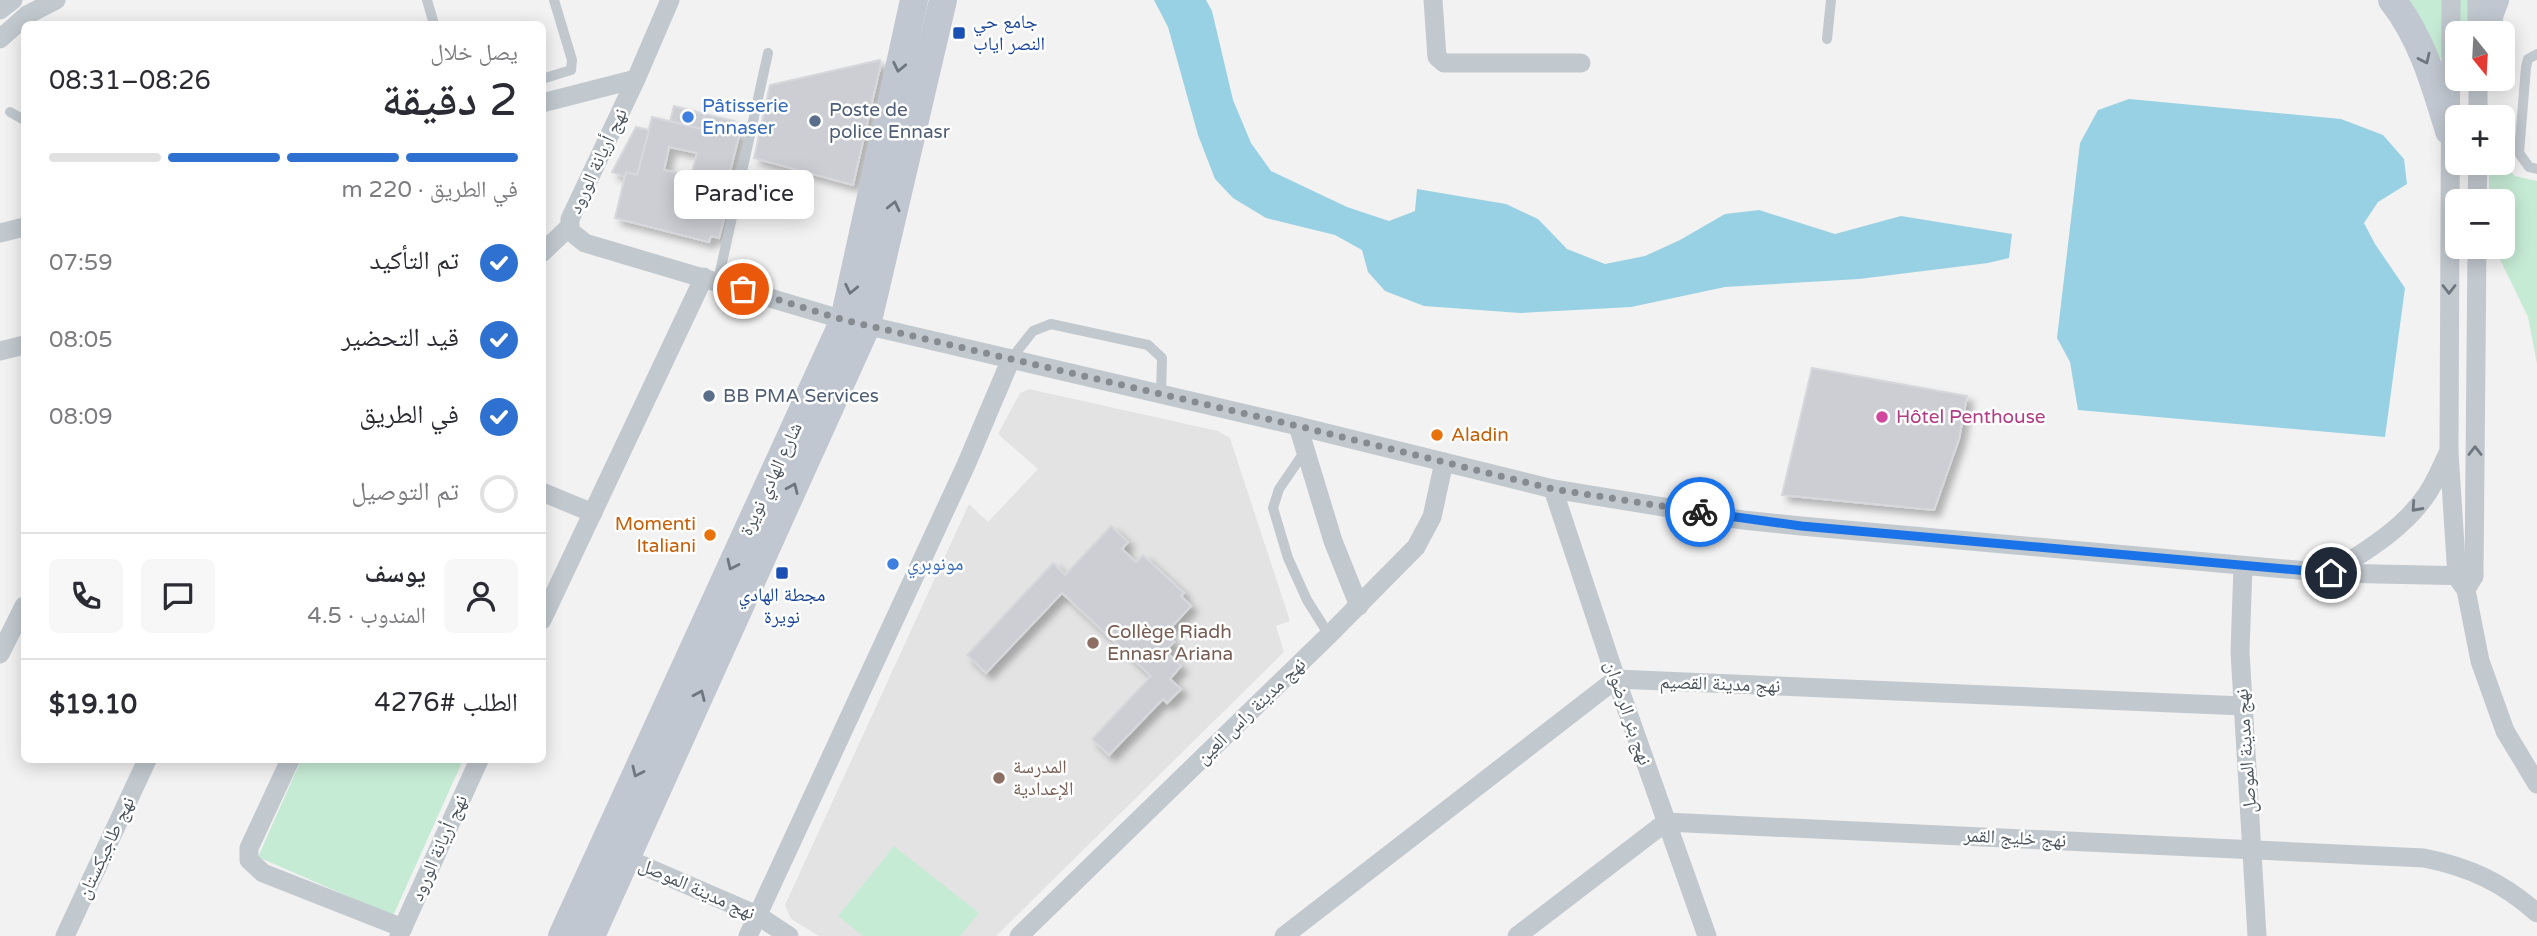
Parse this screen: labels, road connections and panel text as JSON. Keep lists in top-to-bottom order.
{
  "streets": {
    "main road": ["شارع الهادي نويرة"],
    "street": [
      "نهج أريانة الورود",
      "نهج مدينة القصيم",
      "نهج مدينة راس العين",
      "نهج بئر الرضوان",
      "نهج مدينة الموصل",
      "نهج خليج القمر",
      "نهج طاجيكستان"
    ]
  },
  "crossings": [
    ["نهج أريانة الورود", "شارع الهادي نويرة"],
    ["نهج أريانة الورود", "نهج مدينة راس العين"],
    ["نهج أريانة الورود", "نهج بئر الرضوان"],
    ["نهج أريانة الورود", "نهج مدينة الموصل"],
    ["شارع الهادي نويرة", "نهج مدينة الموصل"],
    ["نهج مدينة القصيم", "نهج بئر الرضوان"],
    ["نهج مدينة القصيم", "نهج مدينة الموصل"],
    ["نهج بئر الرضوان", "نهج خليج القمر"],
    ["نهج مدينة الموصل", "نهج خليج القمر"]
  ],
  "places": {
    "transit": ["جامع حي النصر اياب", "مجطة الهادي نويرة"],
    "other": [
      "Pâtisserie Ennaser",
      "Poste de police Ennasr",
      "Parad'ice",
      "BB PMA Services",
      "Hôtel Penthouse",
      "Aladin",
      "Momenti Italiani",
      "مونوبري",
      "Collège Riadh Ennasr Ariana",
      "المدرسة الإعدادية"
    ]
  },
  "north": "bottom",
  "page": {
    "map_buttons": ["+", "−"],
    "heading": ["2 دقيقة", "يصل خلال", "08:26–08:31"],
    "panel": [
      "يوسف",
      "المندوب · 4.5",
      "الطلب #4276",
      "$19.10"
    ],
    "bar": "في الطريق · 220 m",
    "bubble": "Parad'ice",
    "list": [
      ["تم التأكيد", "07:59"],
      ["قيد التحضير", "08:05"],
      ["في الطريق", "08:09"],
      "تم التوصيل"
    ]
  }
}
